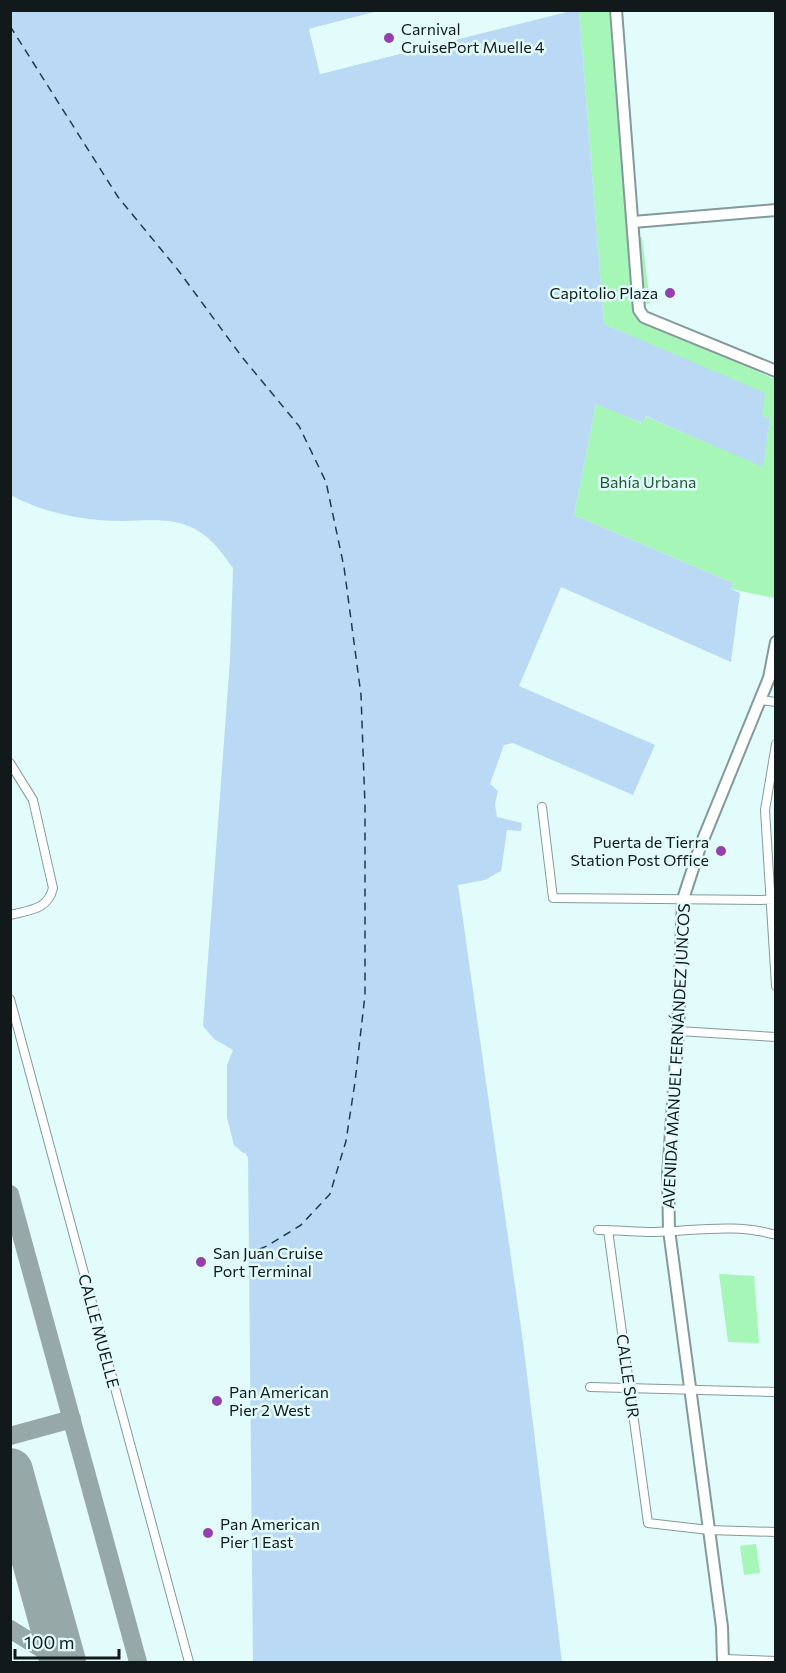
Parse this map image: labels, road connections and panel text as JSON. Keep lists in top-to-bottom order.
{
  "streets": {
    "main road": ["AVENIDA MANUEL FERNÁNDEZ JUNCOS"],
    "street": ["CALLE MUELLE", "CALLE SUR"]
  },
  "crossings": [
    ["AVENIDA MANUEL FERNÁNDEZ JUNCOS", "CALLE SUR"]
  ],
  "parks": ["Bahía Urbana"],
  "places": [
    "Carnival CruisePort Muelle 4",
    "Capitolio Plaza",
    "Puerta de Tierra Station Post Office",
    "San Juan Cruise Port Terminal",
    "Pan American Pier 2 West",
    "Pan American Pier 1 East"
  ],
  "scale_bar": "100 m"
}
